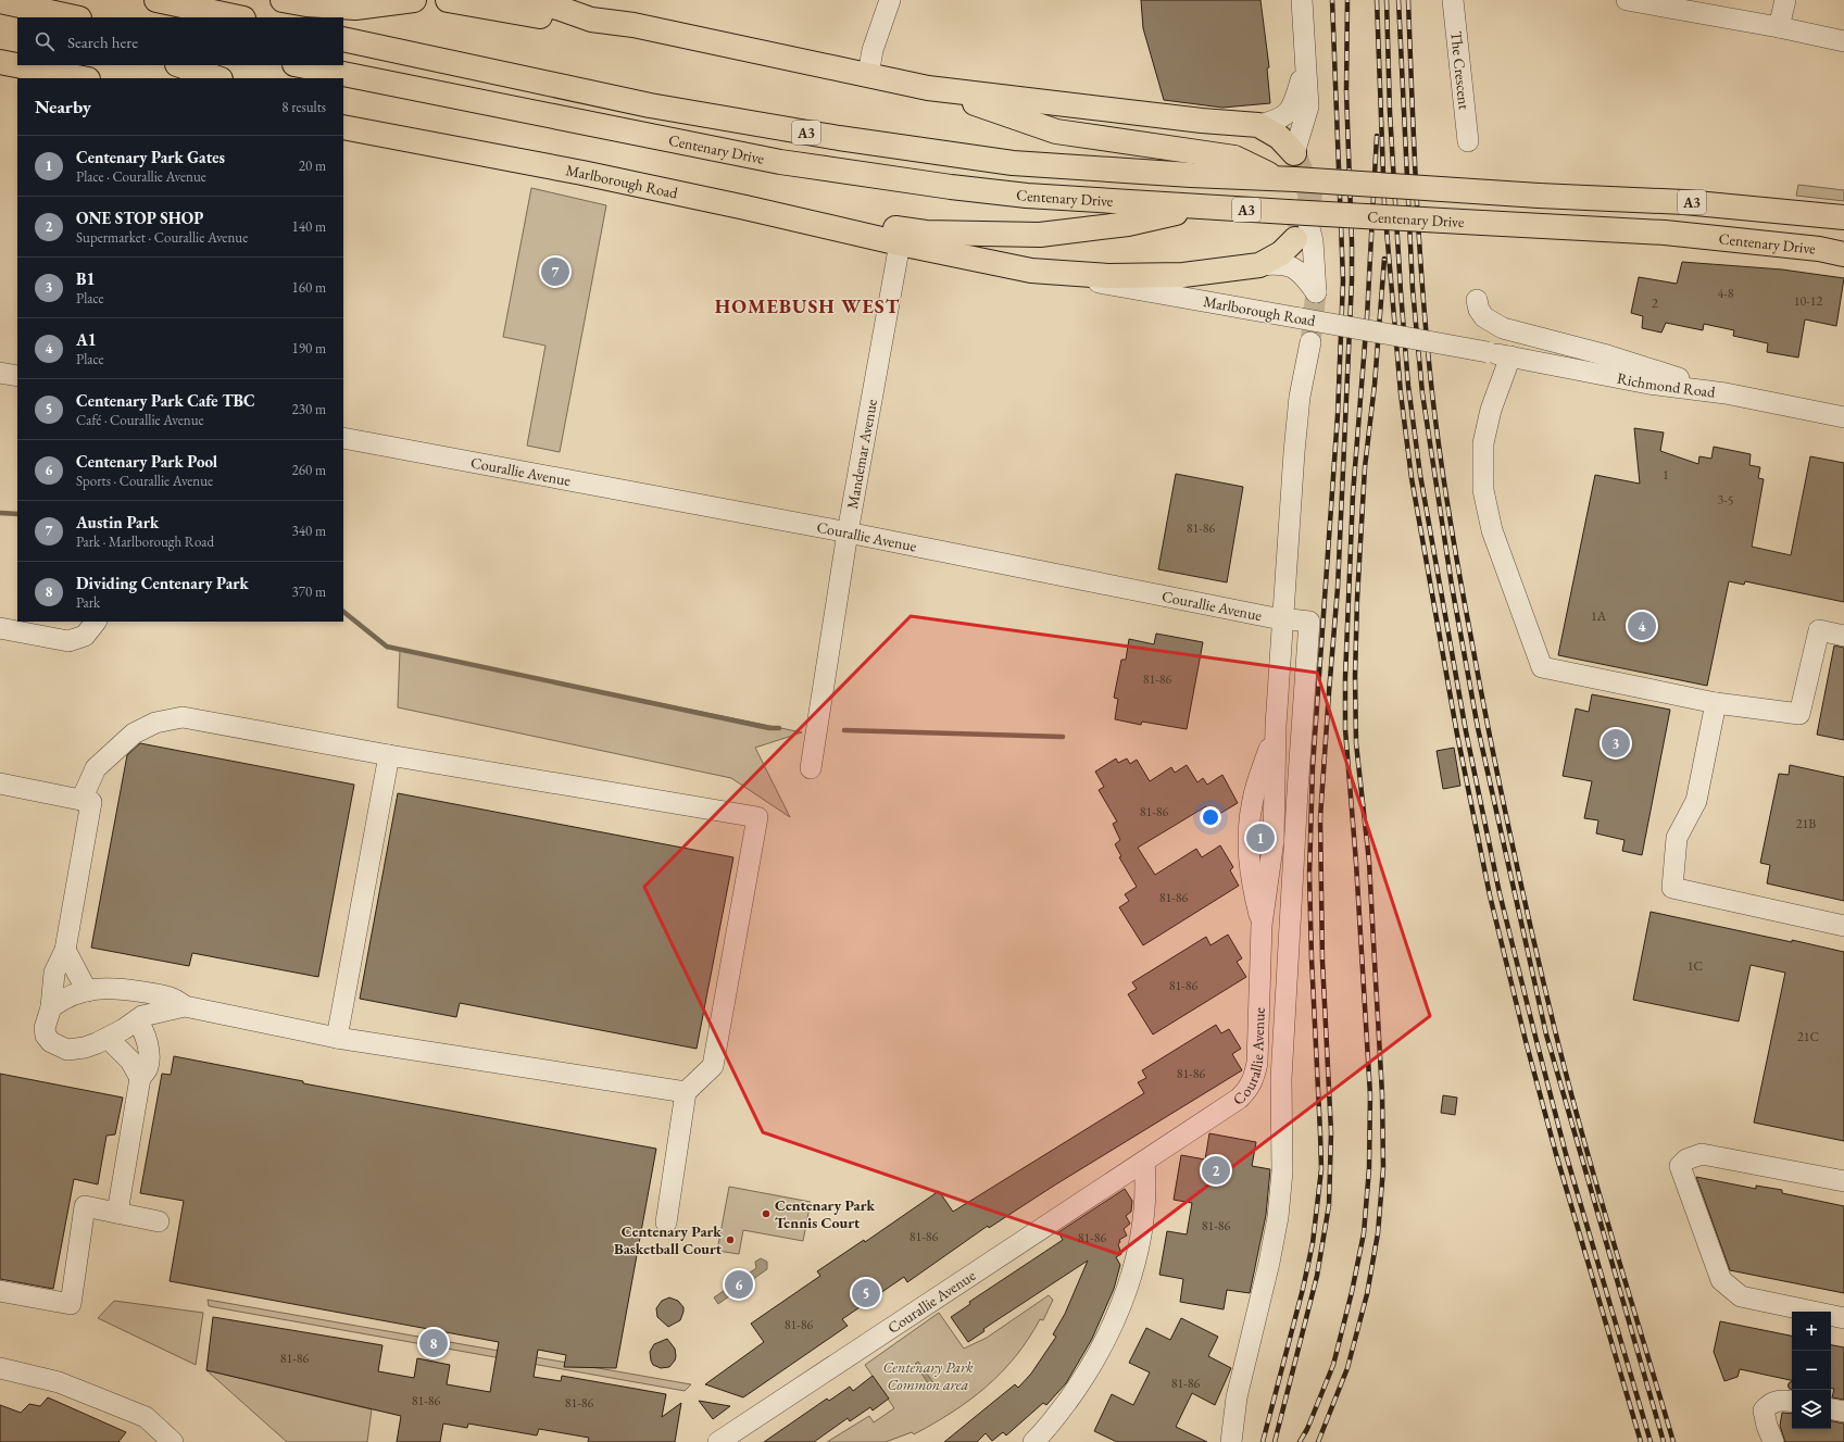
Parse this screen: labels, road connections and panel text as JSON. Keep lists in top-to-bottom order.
{
  "streets": {
    "highway": ["A3", "Centenary Drive", "Marlborough Road"],
    "street": [
      "The Crescent",
      "Richmond Road",
      "Mandemar Avenue",
      "Courallie Avenue"
    ]
  },
  "crossings": [
    ["Marlborough Road", "Richmond Road"],
    ["Marlborough Road", "Mandemar Avenue"],
    ["Mandemar Avenue", "Courallie Avenue"]
  ],
  "districts": ["HOMEBUSH WEST"],
  "parks": ["Centenary Park Common area"],
  "places": ["Centenary Park Tennis Court", "Centenary Park Basketball Court"],
  "house_numbers": [
    "4-8",
    "10-12",
    "2",
    "1",
    "3-5",
    "81-86",
    "1A",
    "81-86",
    "81-86",
    "21B",
    "81-86",
    "1C",
    "81-86",
    "21C",
    "81-86",
    "81-86",
    "81-86",
    "81-86",
    "81-86",
    "81-86",
    "81-86",
    "81-86",
    "81-86"
  ],
  "page": {
    "search": "Search here",
    "heading": ["Nearby", "8 results"],
    "list": [
      {
        "mark": "1",
        "name": "Centenary Park Gates",
        "note": "Place · Courallie Avenue",
        "value": "20 m"
      },
      {
        "mark": "2",
        "name": "ONE STOP SHOP",
        "note": "Supermarket · Courallie Avenue",
        "value": "140 m"
      },
      {
        "mark": "3",
        "name": "B1",
        "note": "Place",
        "value": "160 m"
      },
      {
        "mark": "4",
        "name": "A1",
        "note": "Place",
        "value": "190 m"
      },
      {
        "mark": "5",
        "name": "Centenary Park Cafe TBC",
        "note": "Café · Courallie Avenue",
        "value": "230 m"
      },
      {
        "mark": "6",
        "name": "Centenary Park Pool",
        "note": "Sports · Courallie Avenue",
        "value": "260 m"
      },
      {
        "mark": "7",
        "name": "Austin Park",
        "note": "Park · Marlborough Road",
        "value": "340 m"
      },
      {
        "mark": "8",
        "name": "Dividing Centenary Park",
        "note": "Park",
        "value": "370 m"
      }
    ],
    "pins": [
      "7",
      "4",
      "3",
      "1",
      "2",
      "6",
      "5",
      "8"
    ],
    "map_buttons": ["+", "−"]
  }
}
